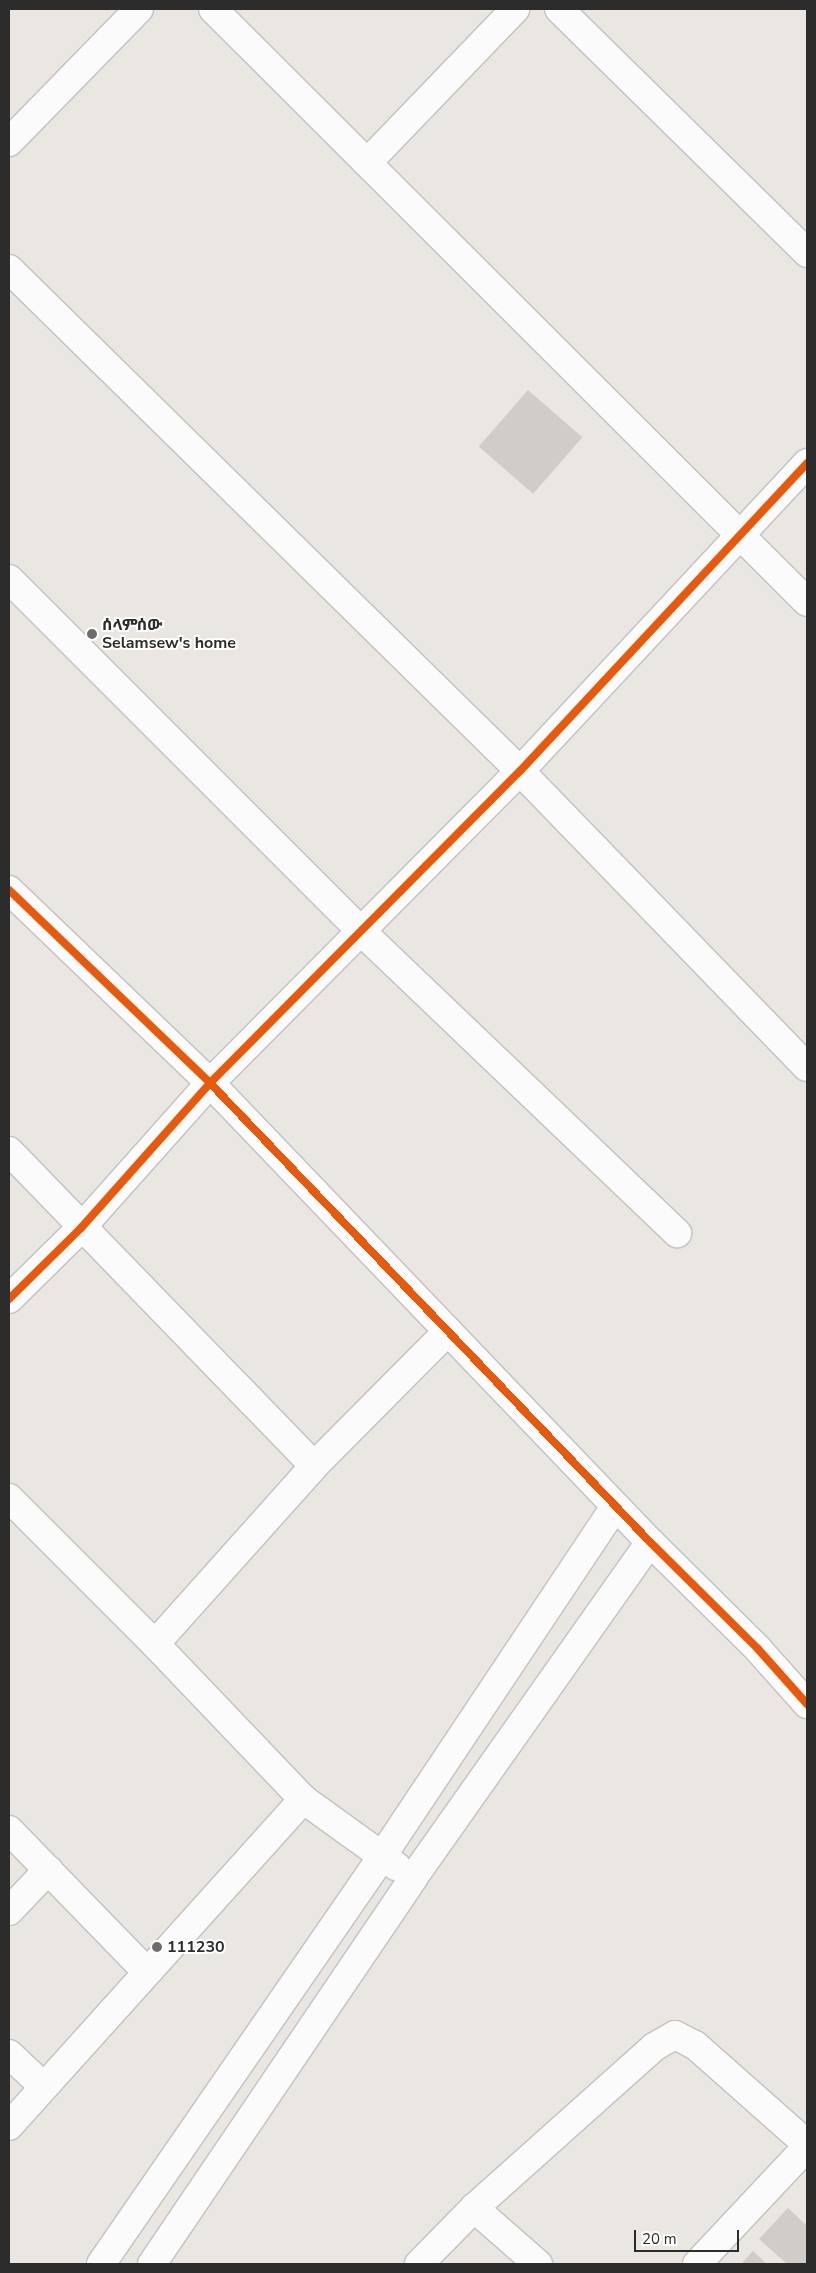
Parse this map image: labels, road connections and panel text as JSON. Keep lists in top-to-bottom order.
{
  "places": ["ሰላምሰው Selamsew's home", "111230"],
  "scale_bar": "20 m"
}
